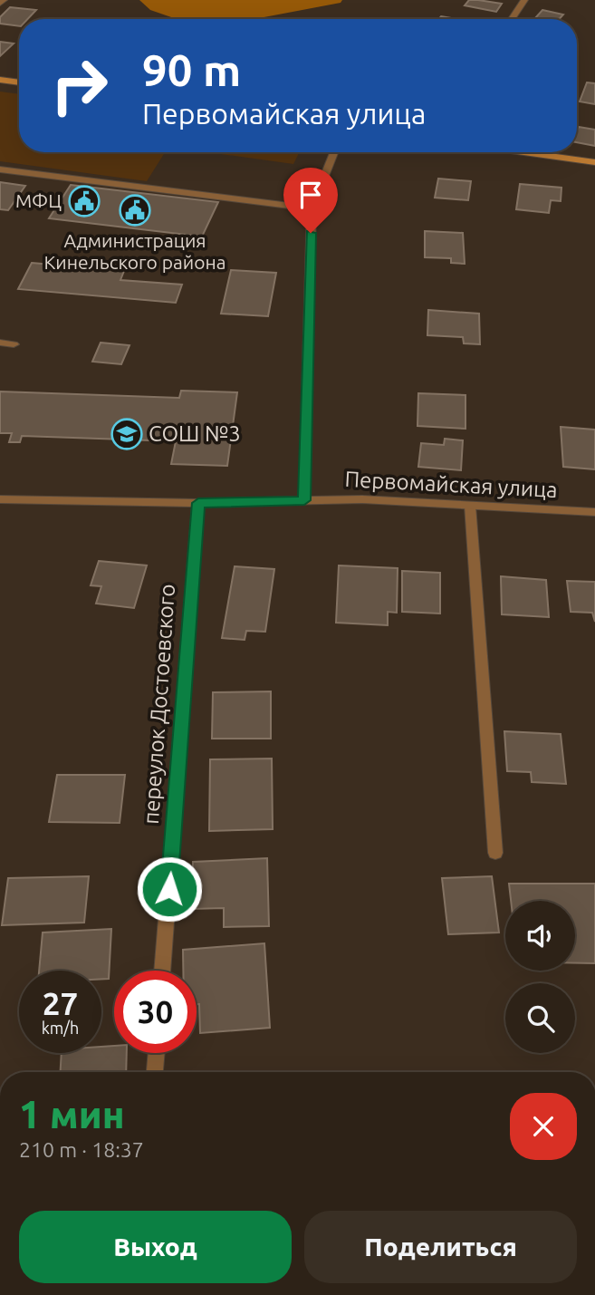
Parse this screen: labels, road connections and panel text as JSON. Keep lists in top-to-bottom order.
{
  "streets": {
    "street": ["Первомайская улица", "переулок Достоевского"]
  },
  "crossings": [
    ["Первомайская улица", "переулок Достоевского"]
  ],
  "places": {
    "public building": ["МФЦ", "Администрация Кинельского района"],
    "school or university": ["СОШ №3"]
  },
  "page": {
    "turn": ["90 m", "Первомайская улица"],
    "speed": "27 km/h",
    "limit": "30",
    "heading": ["1 мин", "210 m · 18:37"],
    "buttons": ["Выход", "Поделиться"]
  }
}
